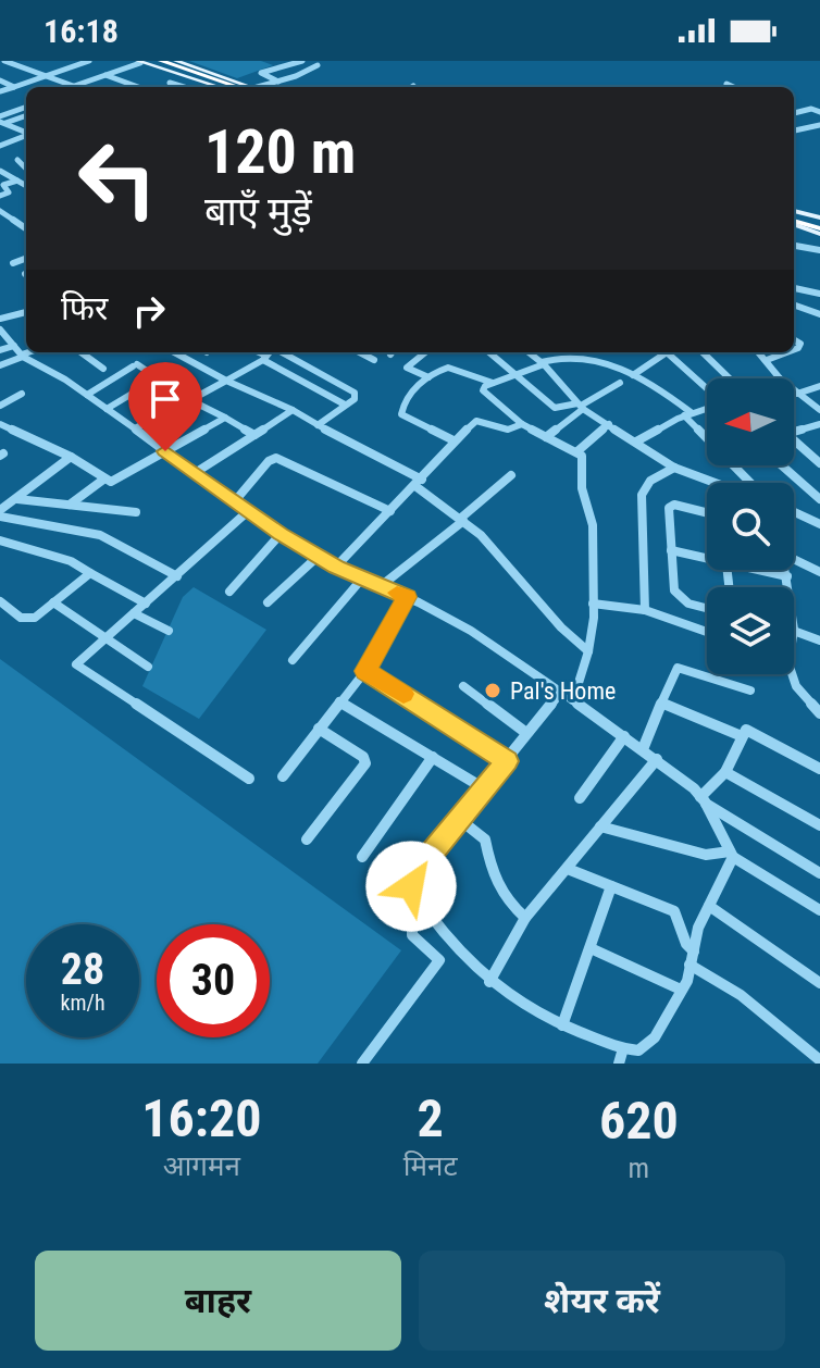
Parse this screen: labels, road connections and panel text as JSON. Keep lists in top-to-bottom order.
{
  "places": ["Pal's Home"],
  "north": "left",
  "page": {
    "status": "16:18",
    "turn": ["120 m", "बाएँ मुड़ें"],
    "then": "फिर",
    "speed": "28 km/h",
    "limit": "30",
    "eta": [
      "16:20",
      "आगमन",
      "2",
      "मिनट",
      "620",
      "m"
    ],
    "buttons": ["बाहर", "शेयर करें"]
  }
}
